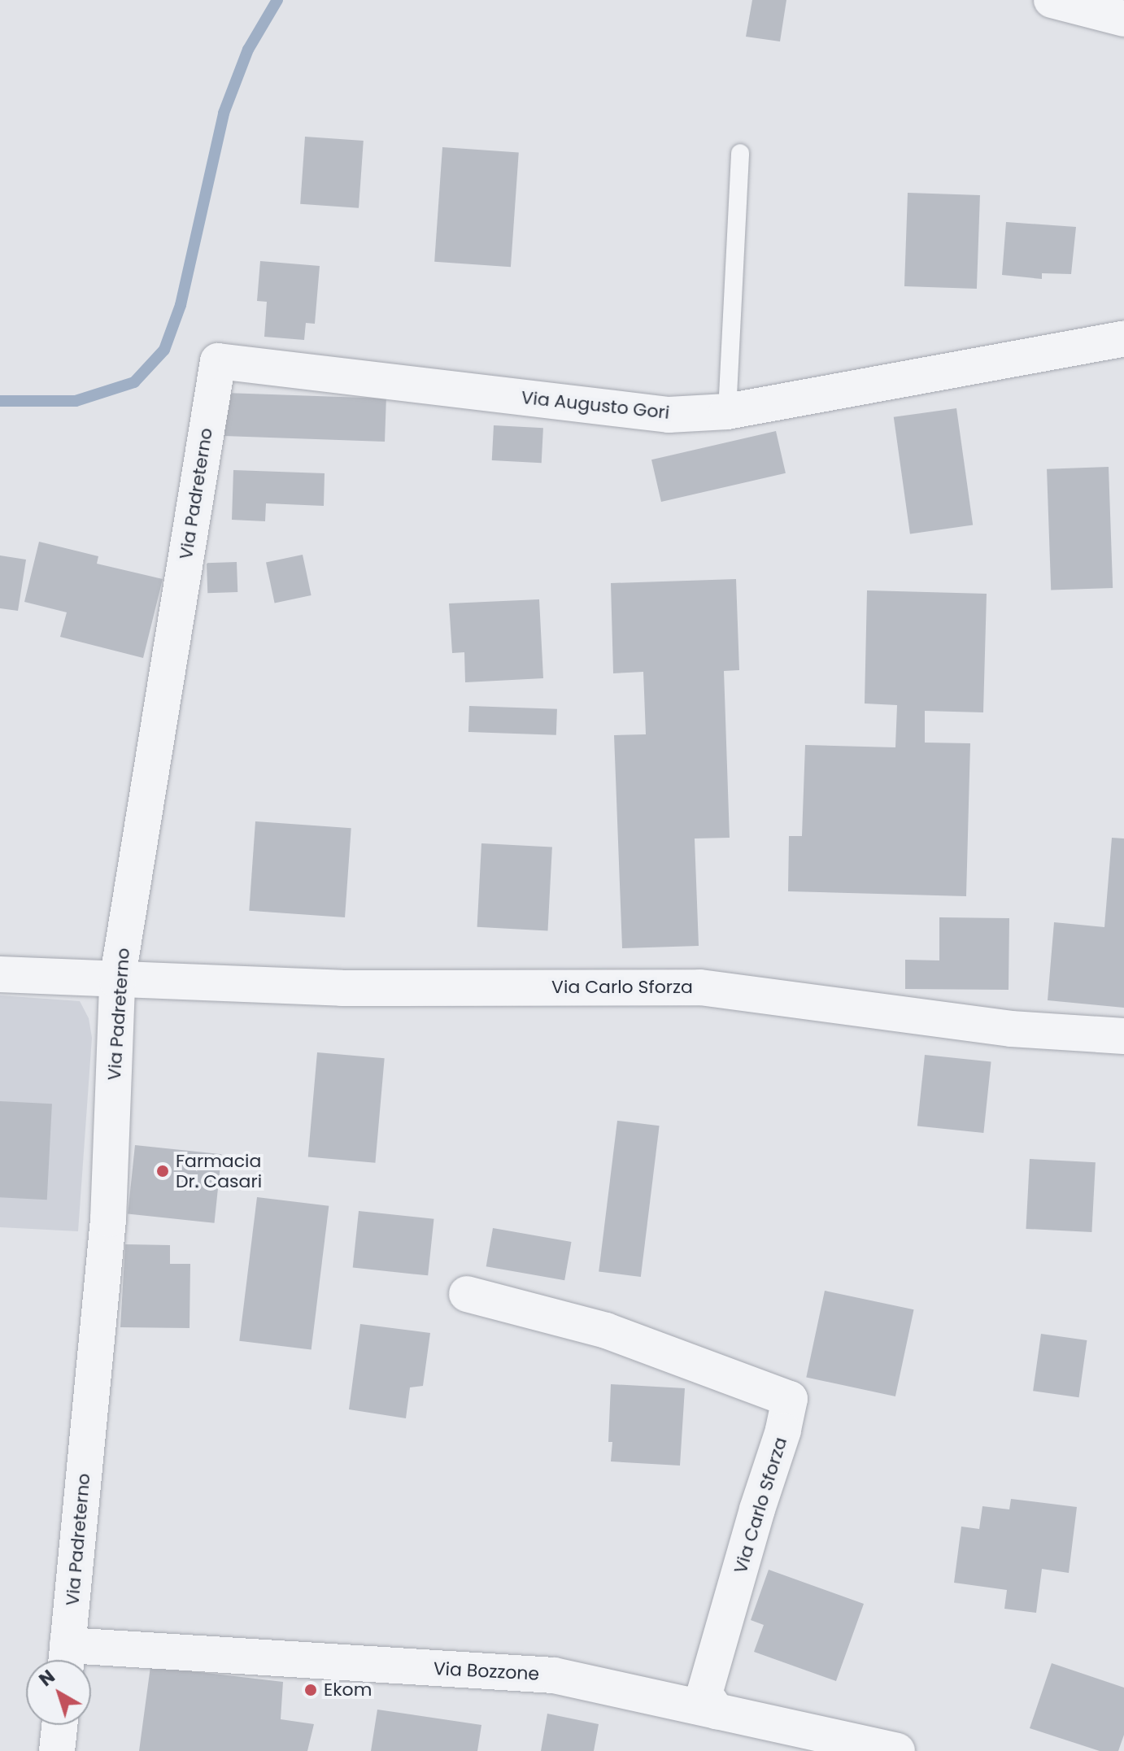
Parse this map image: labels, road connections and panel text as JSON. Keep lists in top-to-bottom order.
{
  "streets": {
    "street": [
      "Via Augusto Gori",
      "Via Padreterno",
      "Via Carlo Sforza",
      "Via Bozzone"
    ]
  },
  "crossings": [
    ["Via Augusto Gori", "Via Padreterno"],
    ["Via Padreterno", "Via Carlo Sforza"],
    ["Via Padreterno", "Via Bozzone"],
    ["Via Carlo Sforza", "Via Bozzone"]
  ],
  "places": ["Farmacia Dr. Casari", "Ekom"],
  "north": "top left"
}
